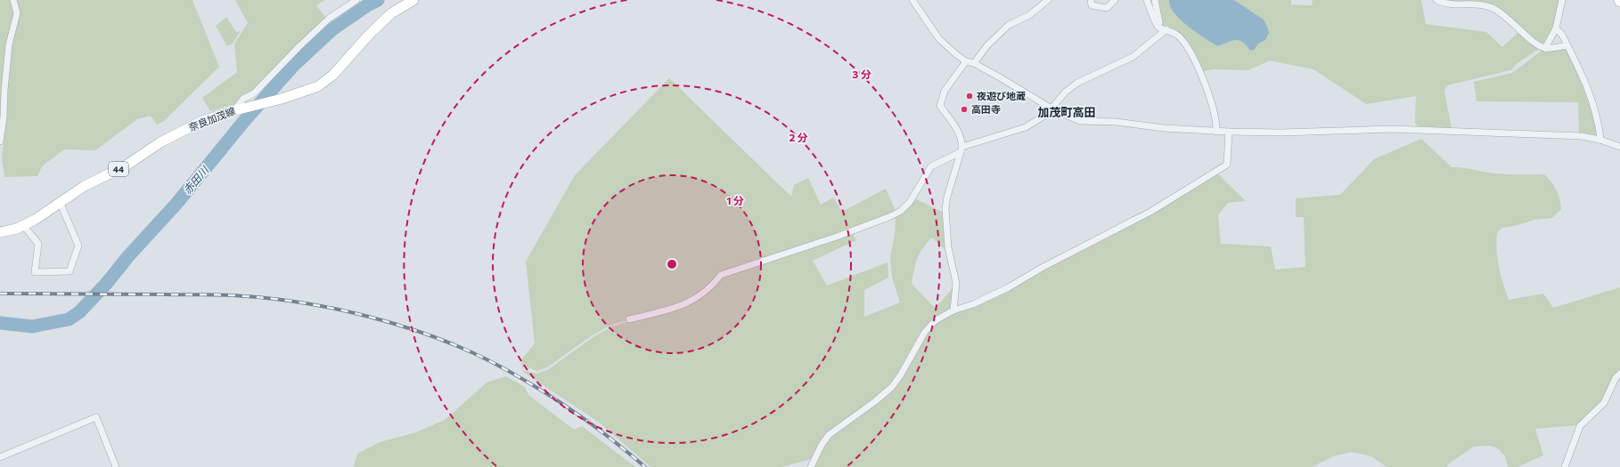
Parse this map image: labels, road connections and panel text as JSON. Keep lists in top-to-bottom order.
{
  "streets": {
    "main road": ["奈良加茂線", "44"]
  },
  "districts": ["加茂町高田"],
  "water": ["赤田川"],
  "places": ["夜遊び地蔵", "高田寺"],
  "rings": ["3 分", "2 分", "1 分"]
}
